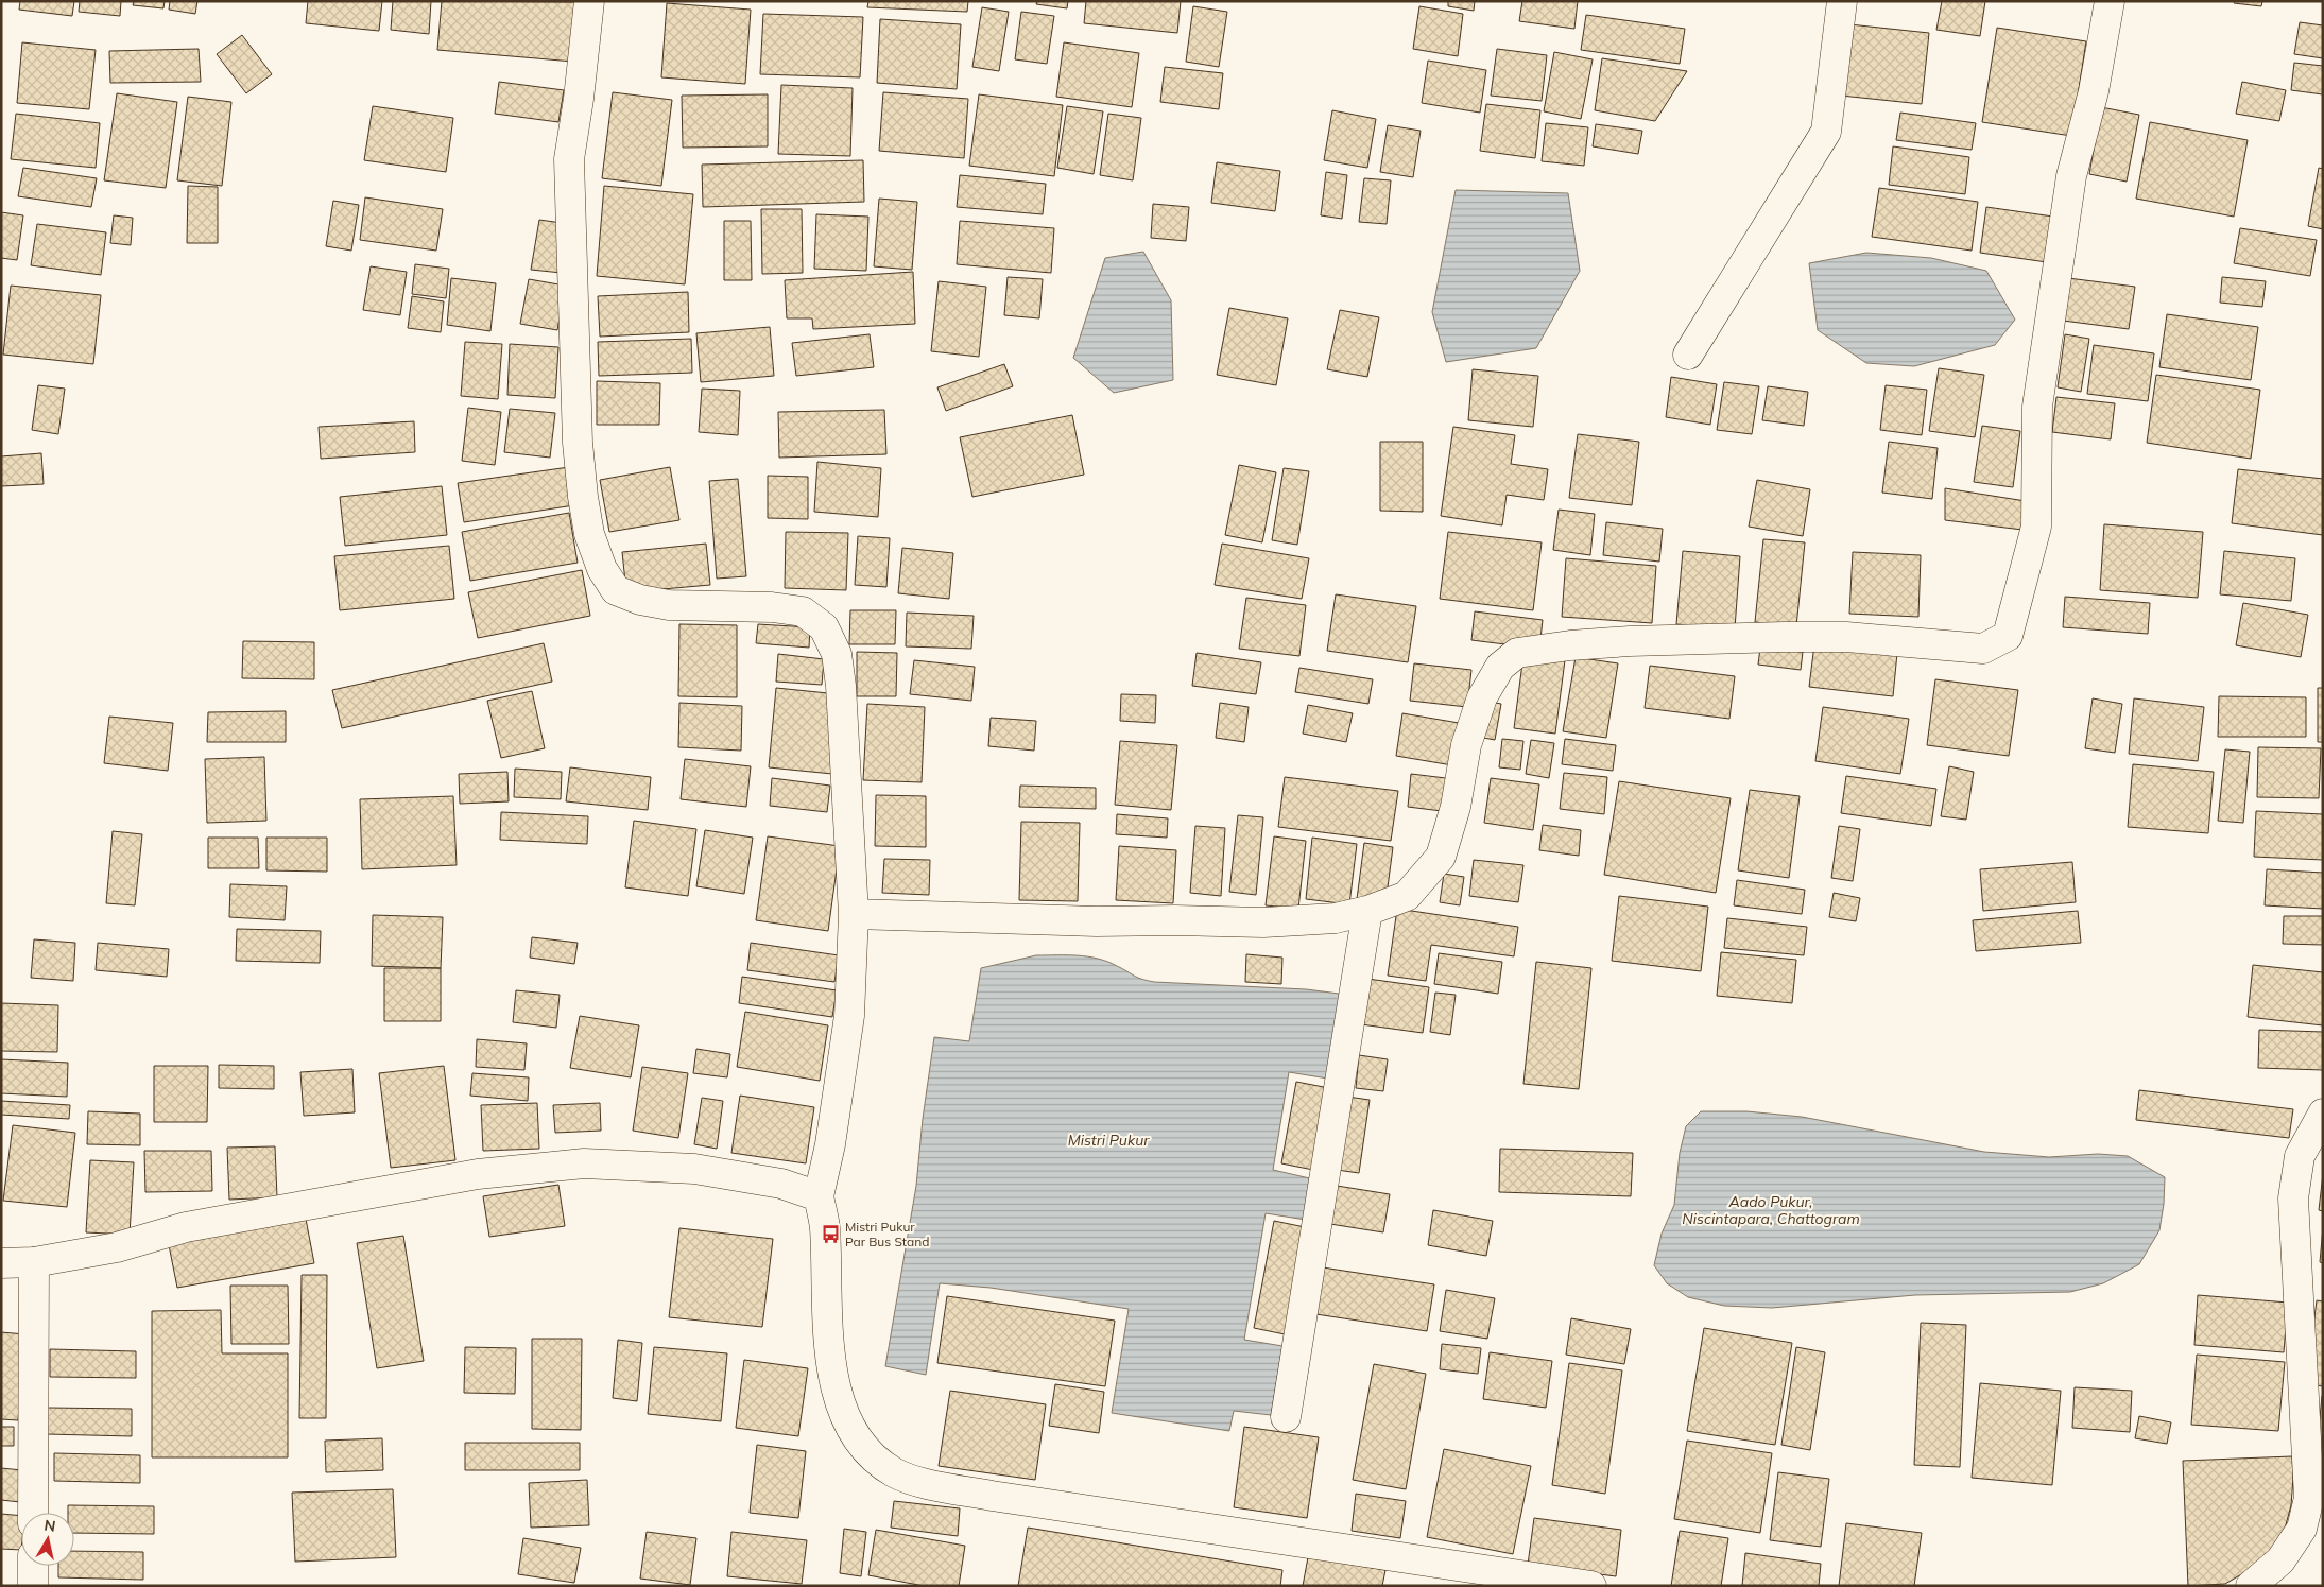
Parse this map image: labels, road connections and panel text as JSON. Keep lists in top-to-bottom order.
{
  "water": ["Mistri Pukur", "Aado Pukur, Niscintapara, Chattogram"],
  "places": {
    "bus stop": ["Mistri Pukur Par Bus Stand"]
  },
  "north": "top"
}
